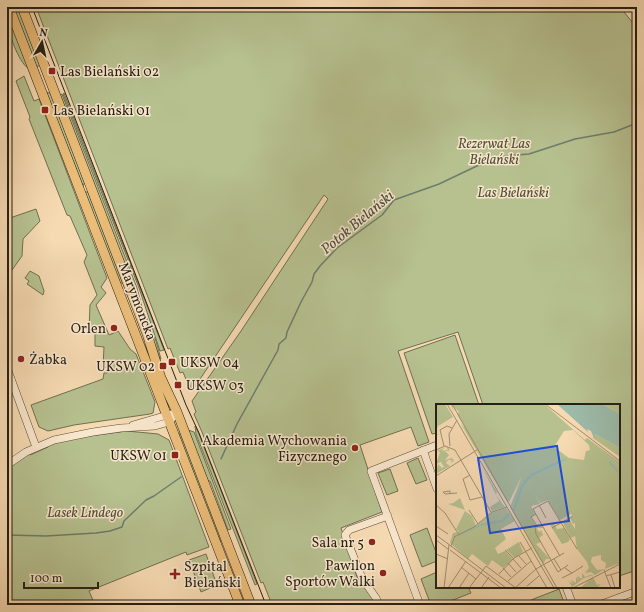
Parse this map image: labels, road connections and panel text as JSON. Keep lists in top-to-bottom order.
{
  "streets": {
    "main road": ["Marymoncka"]
  },
  "water": ["Potok Bielański"],
  "parks": ["Rezerwat Las Bielański", "Las Bielański", "Lasek Lindego"],
  "places": {
    "transit": [
      "Las Bielański 02",
      "Las Bielański 01",
      "UKSW 04",
      "UKSW 02",
      "UKSW 03",
      "UKSW 01"
    ],
    "other": [
      "Orlen",
      "Żabka",
      "Akademia Wychowania Fizycznego",
      "Sala nr 5",
      "Pawilon Sportów Walki"
    ],
    "health": ["Szpital Bielański"]
  },
  "scale_bar": "100 m",
  "north": "top"
}
